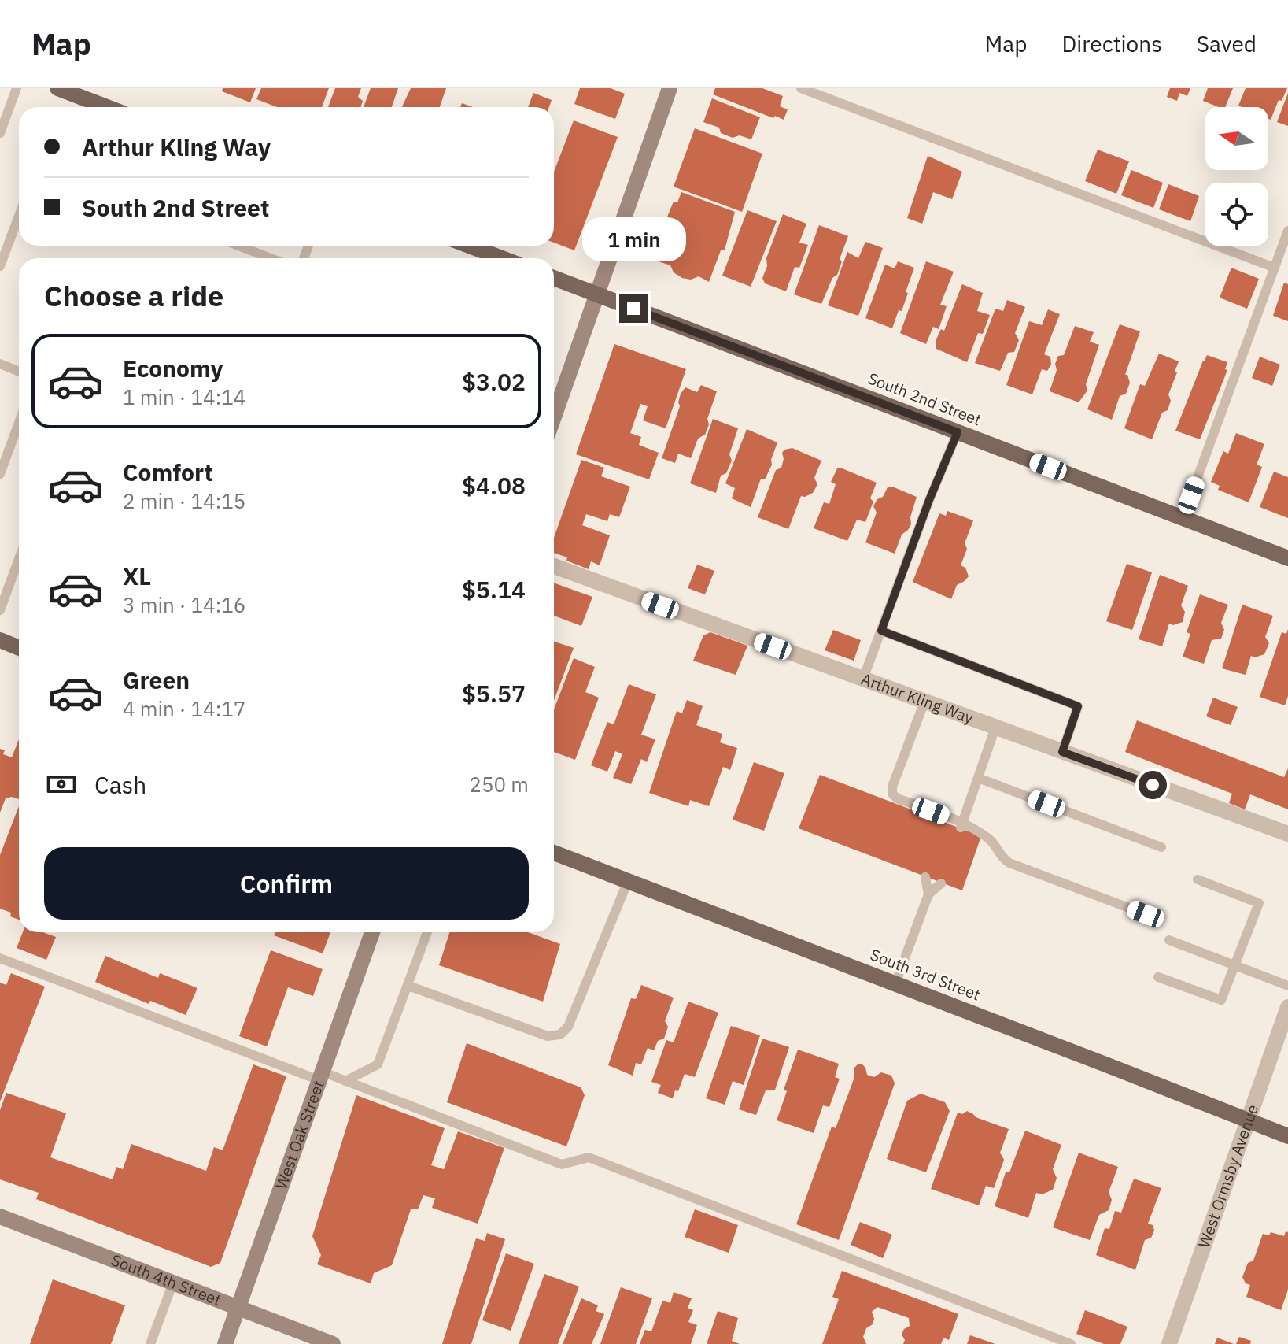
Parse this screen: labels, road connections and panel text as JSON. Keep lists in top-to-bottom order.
{
  "streets": {
    "main road": [
      "South 2nd Street",
      "South 3rd Street",
      "West Oak Street",
      "South 4th Street"
    ],
    "street": ["Arthur Kling Way", "West Ormsby Avenue"]
  },
  "crossings": [
    ["South 3rd Street", "West Ormsby Avenue"],
    ["West Oak Street", "South 4th Street"]
  ],
  "north": "left",
  "page": {
    "header": "Map",
    "nav": ["Map", "Directions", "Saved"],
    "banner": ["Arthur Kling Way", "South 2nd Street"],
    "bubble": "1 min",
    "heading": "Choose a ride",
    "list": [
      {
        "name": "Economy",
        "note": "1 min · 14:14",
        "value": "$3.02"
      },
      {
        "name": "Comfort",
        "note": "2 min · 14:15",
        "value": "$4.08"
      },
      {
        "name": "XL",
        "note": "3 min · 14:16",
        "value": "$5.14"
      },
      {
        "name": "Green",
        "note": "4 min · 14:17",
        "value": "$5.57"
      }
    ],
    "pay": ["Cash", "250 m"],
    "buttons": "Confirm"
  }
}
